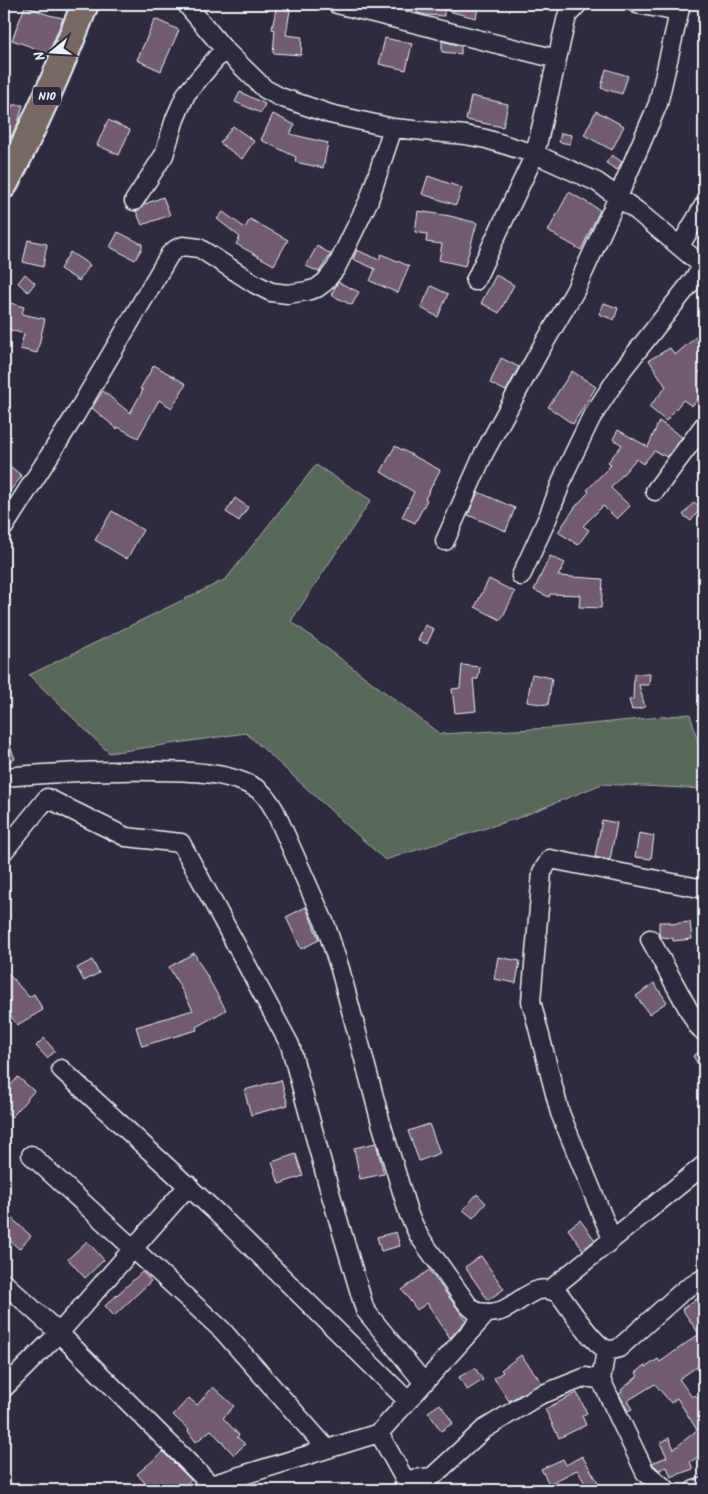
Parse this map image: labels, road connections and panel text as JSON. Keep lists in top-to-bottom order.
{
  "streets": {
    "highway": ["N10"]
  },
  "north": "left"
}
